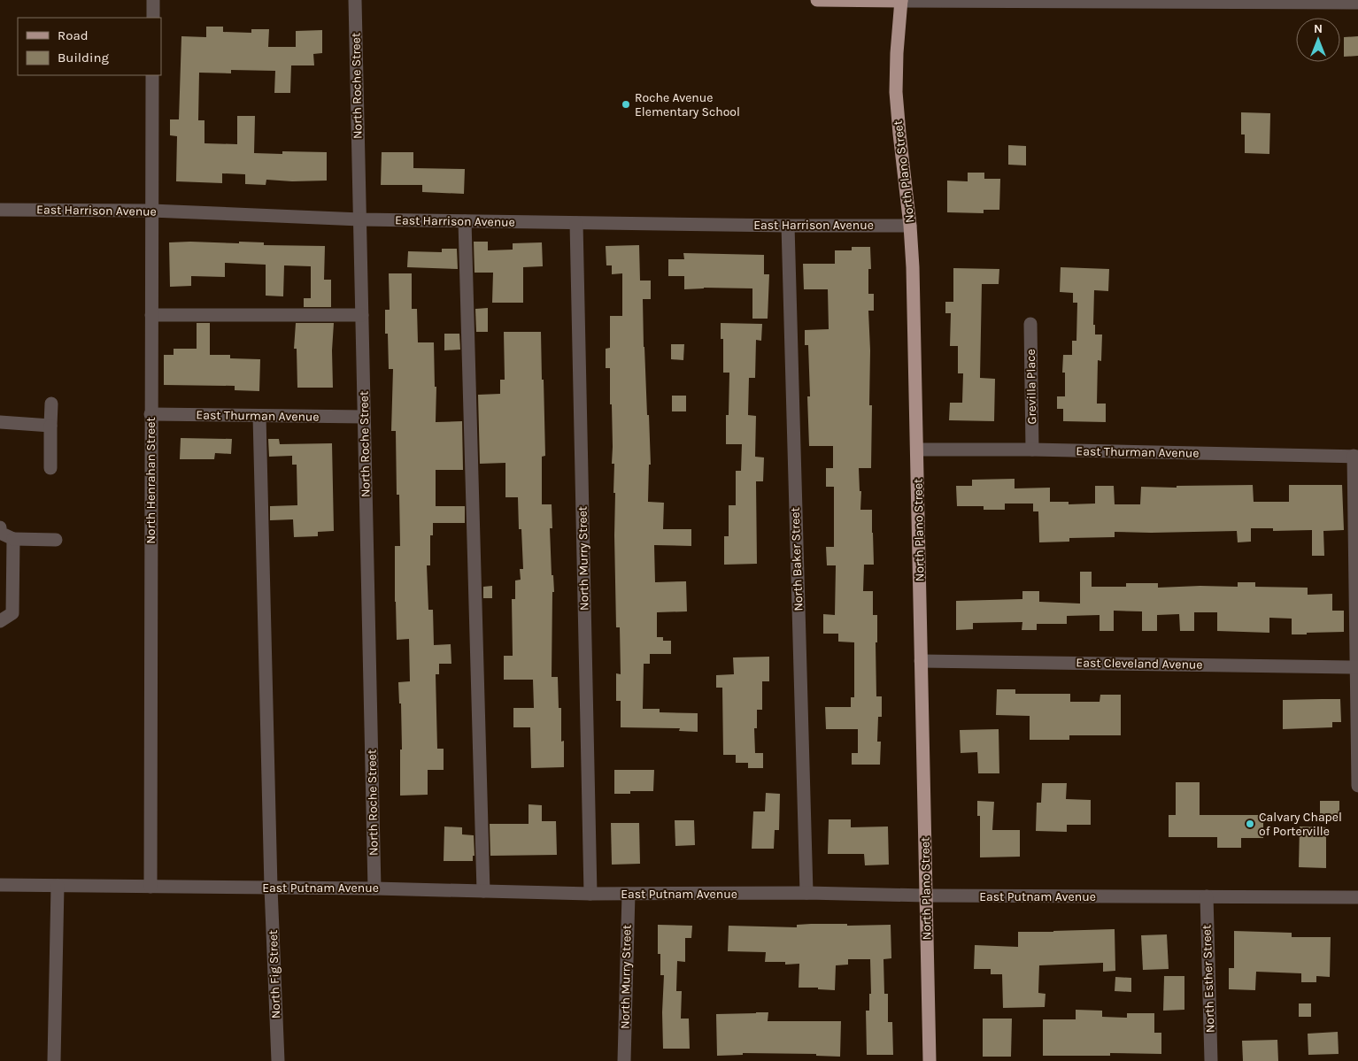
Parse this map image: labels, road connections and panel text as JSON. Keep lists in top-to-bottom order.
{
  "streets": {
    "main road": ["North Plano Street"],
    "street": [
      "North Roche Street",
      "East Harrison Avenue",
      "Grevilla Place",
      "East Thurman Avenue",
      "North Henrahan Street",
      "North Murry Street",
      "North Baker Street",
      "East Cleveland Avenue",
      "East Putnam Avenue",
      "North Fig Street",
      "North Esther Street"
    ]
  },
  "crossings": [
    ["North Roche Street", "East Harrison Avenue"],
    ["North Roche Street", "East Thurman Avenue"],
    ["North Roche Street", "East Putnam Avenue"],
    ["North Plano Street", "East Harrison Avenue"],
    ["North Plano Street", "East Thurman Avenue"],
    ["North Plano Street", "East Cleveland Avenue"],
    ["North Plano Street", "East Putnam Avenue"],
    ["East Harrison Avenue", "North Henrahan Street"],
    ["East Harrison Avenue", "North Murry Street"],
    ["East Harrison Avenue", "North Baker Street"],
    ["Grevilla Place", "East Thurman Avenue"],
    ["East Thurman Avenue", "North Henrahan Street"],
    ["East Thurman Avenue", "North Fig Street"],
    ["North Henrahan Street", "East Putnam Avenue"],
    ["North Murry Street", "East Putnam Avenue"],
    ["North Baker Street", "East Putnam Avenue"],
    ["East Putnam Avenue", "North Fig Street"],
    ["East Putnam Avenue", "North Esther Street"]
  ],
  "places": ["Roche Avenue Elementary School", "Calvary Chapel of Porterville"],
  "legend": ["Road", "Building"],
  "north": "top"
}
